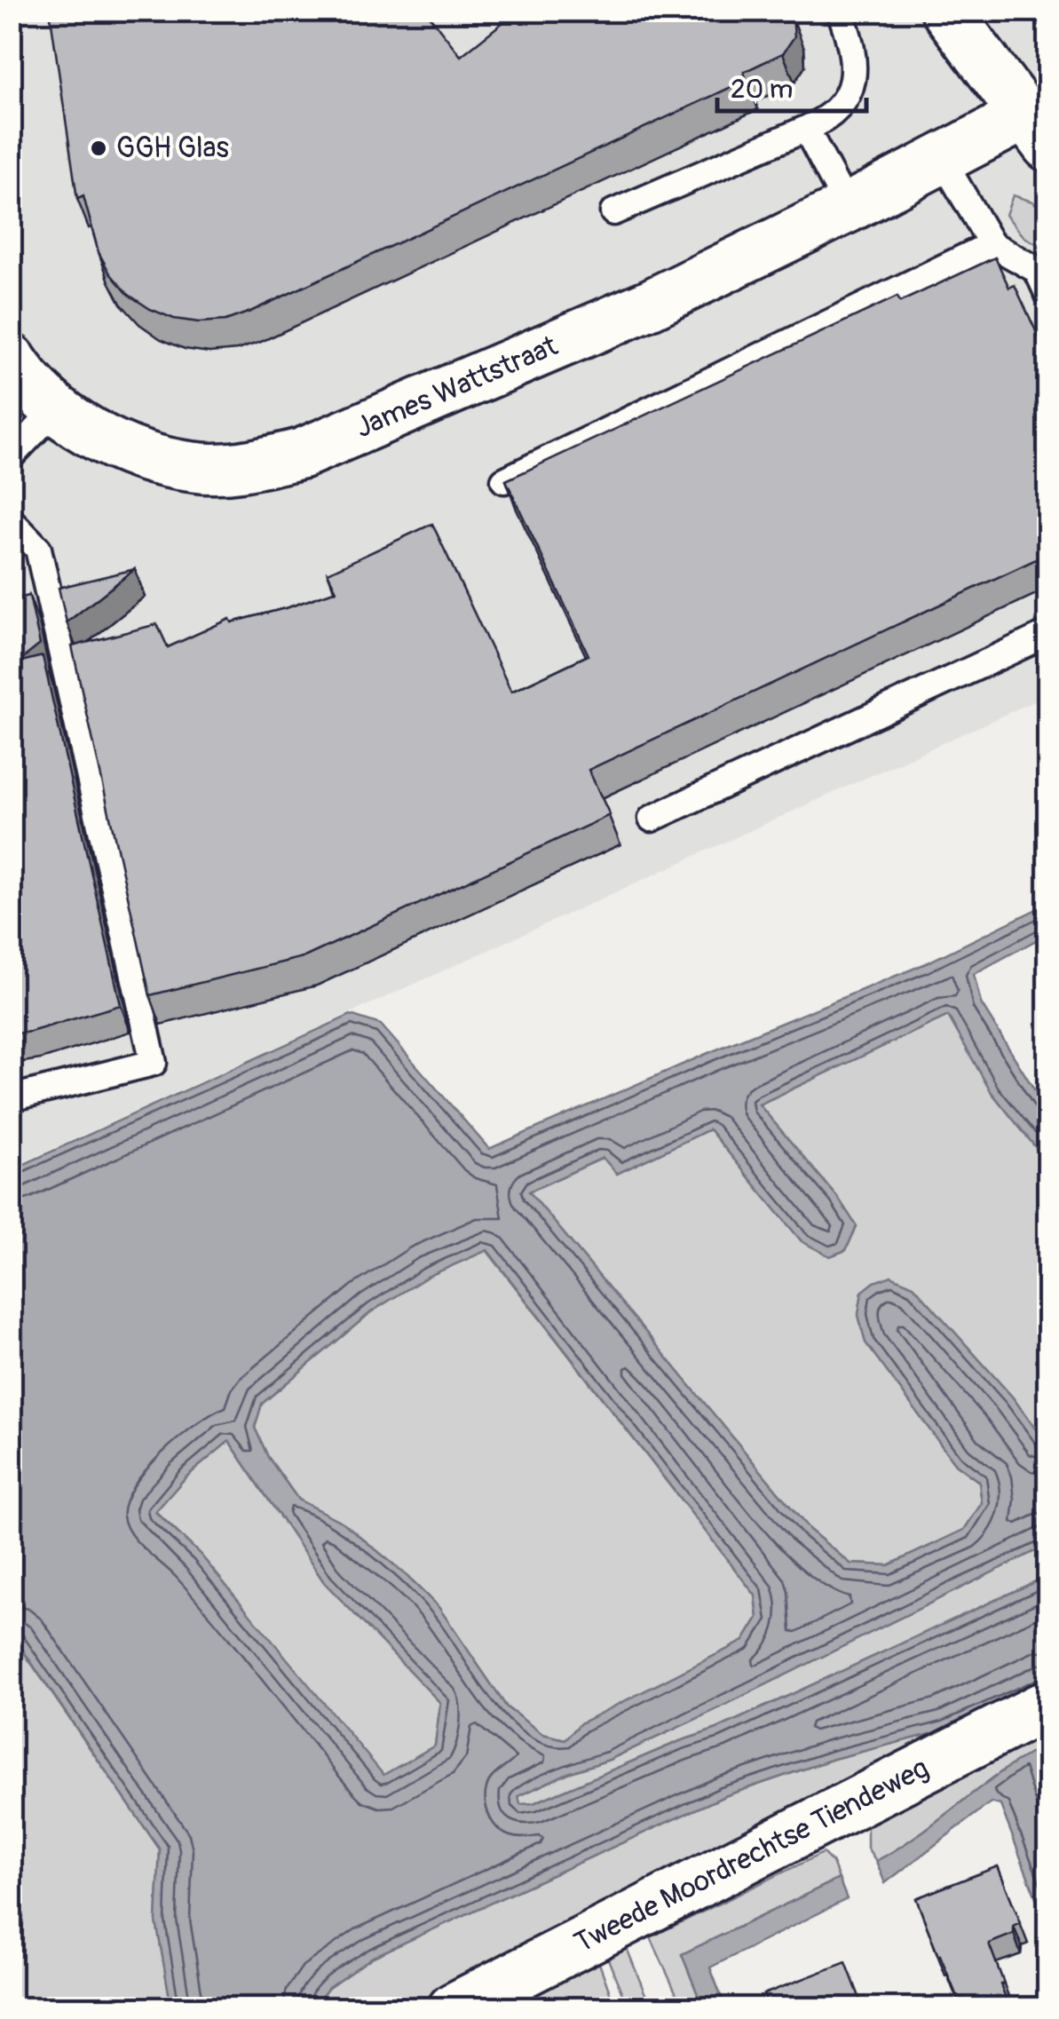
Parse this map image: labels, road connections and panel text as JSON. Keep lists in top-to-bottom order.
{
  "streets": {
    "street": ["James Wattstraat", "Tweede Moordrechtse Tiendeweg"]
  },
  "places": ["GGH Glas"],
  "scale_bar": "20 m"
}
